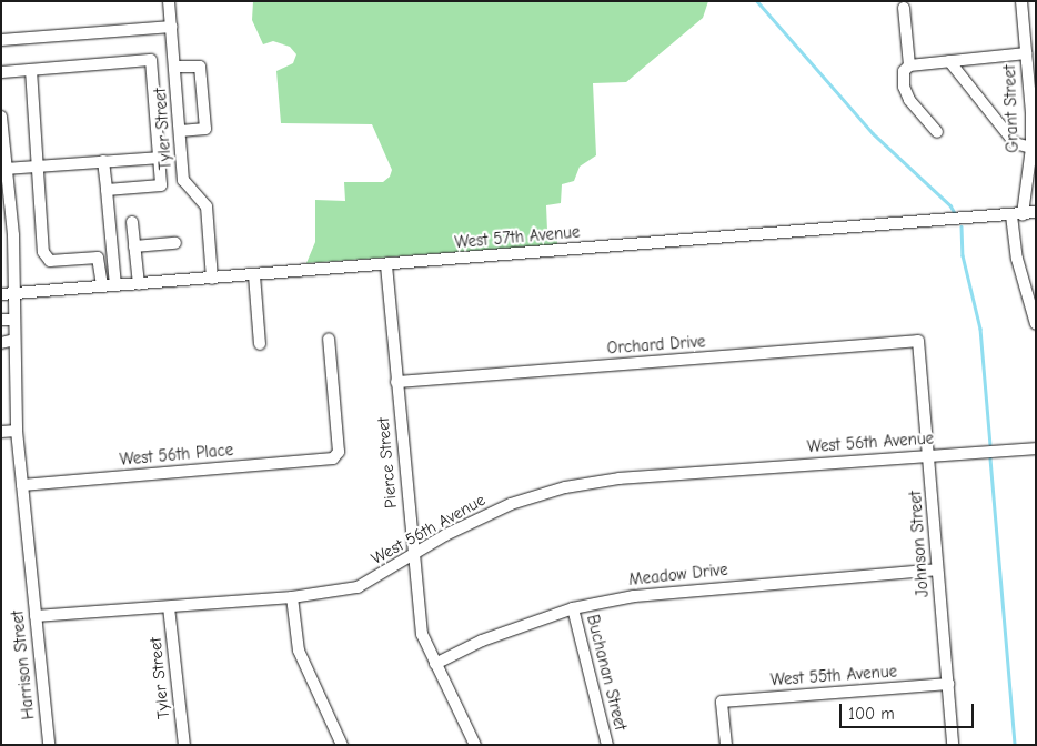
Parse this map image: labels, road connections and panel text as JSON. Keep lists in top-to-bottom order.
{
  "streets": {
    "street": [
      "Grant Street",
      "Tyler Street",
      "West 57th Avenue",
      "Orchard Drive",
      "West 56th Avenue",
      "West 56th Place",
      "Pierce Street",
      "Johnson Street",
      "Meadow Drive",
      "Harrison Street",
      "Buchanan Street",
      "West 55th Avenue"
    ]
  },
  "crossings": [
    ["Grant Street", "West 57th Avenue"],
    ["Tyler Street", "West 57th Avenue"],
    ["Tyler Street", "West 56th Avenue"],
    ["West 57th Avenue", "Pierce Street"],
    ["West 57th Avenue", "Harrison Street"],
    ["Orchard Drive", "Pierce Street"],
    ["Orchard Drive", "Johnson Street"],
    ["West 56th Avenue", "Pierce Street"],
    ["West 56th Avenue", "Johnson Street"],
    ["West 56th Avenue", "Harrison Street"],
    ["West 56th Place", "Harrison Street"],
    ["Pierce Street", "Meadow Drive"],
    ["Johnson Street", "Meadow Drive"],
    ["Johnson Street", "West 55th Avenue"],
    ["Meadow Drive", "Buchanan Street"]
  ],
  "scale_bar": "100 m"
}
